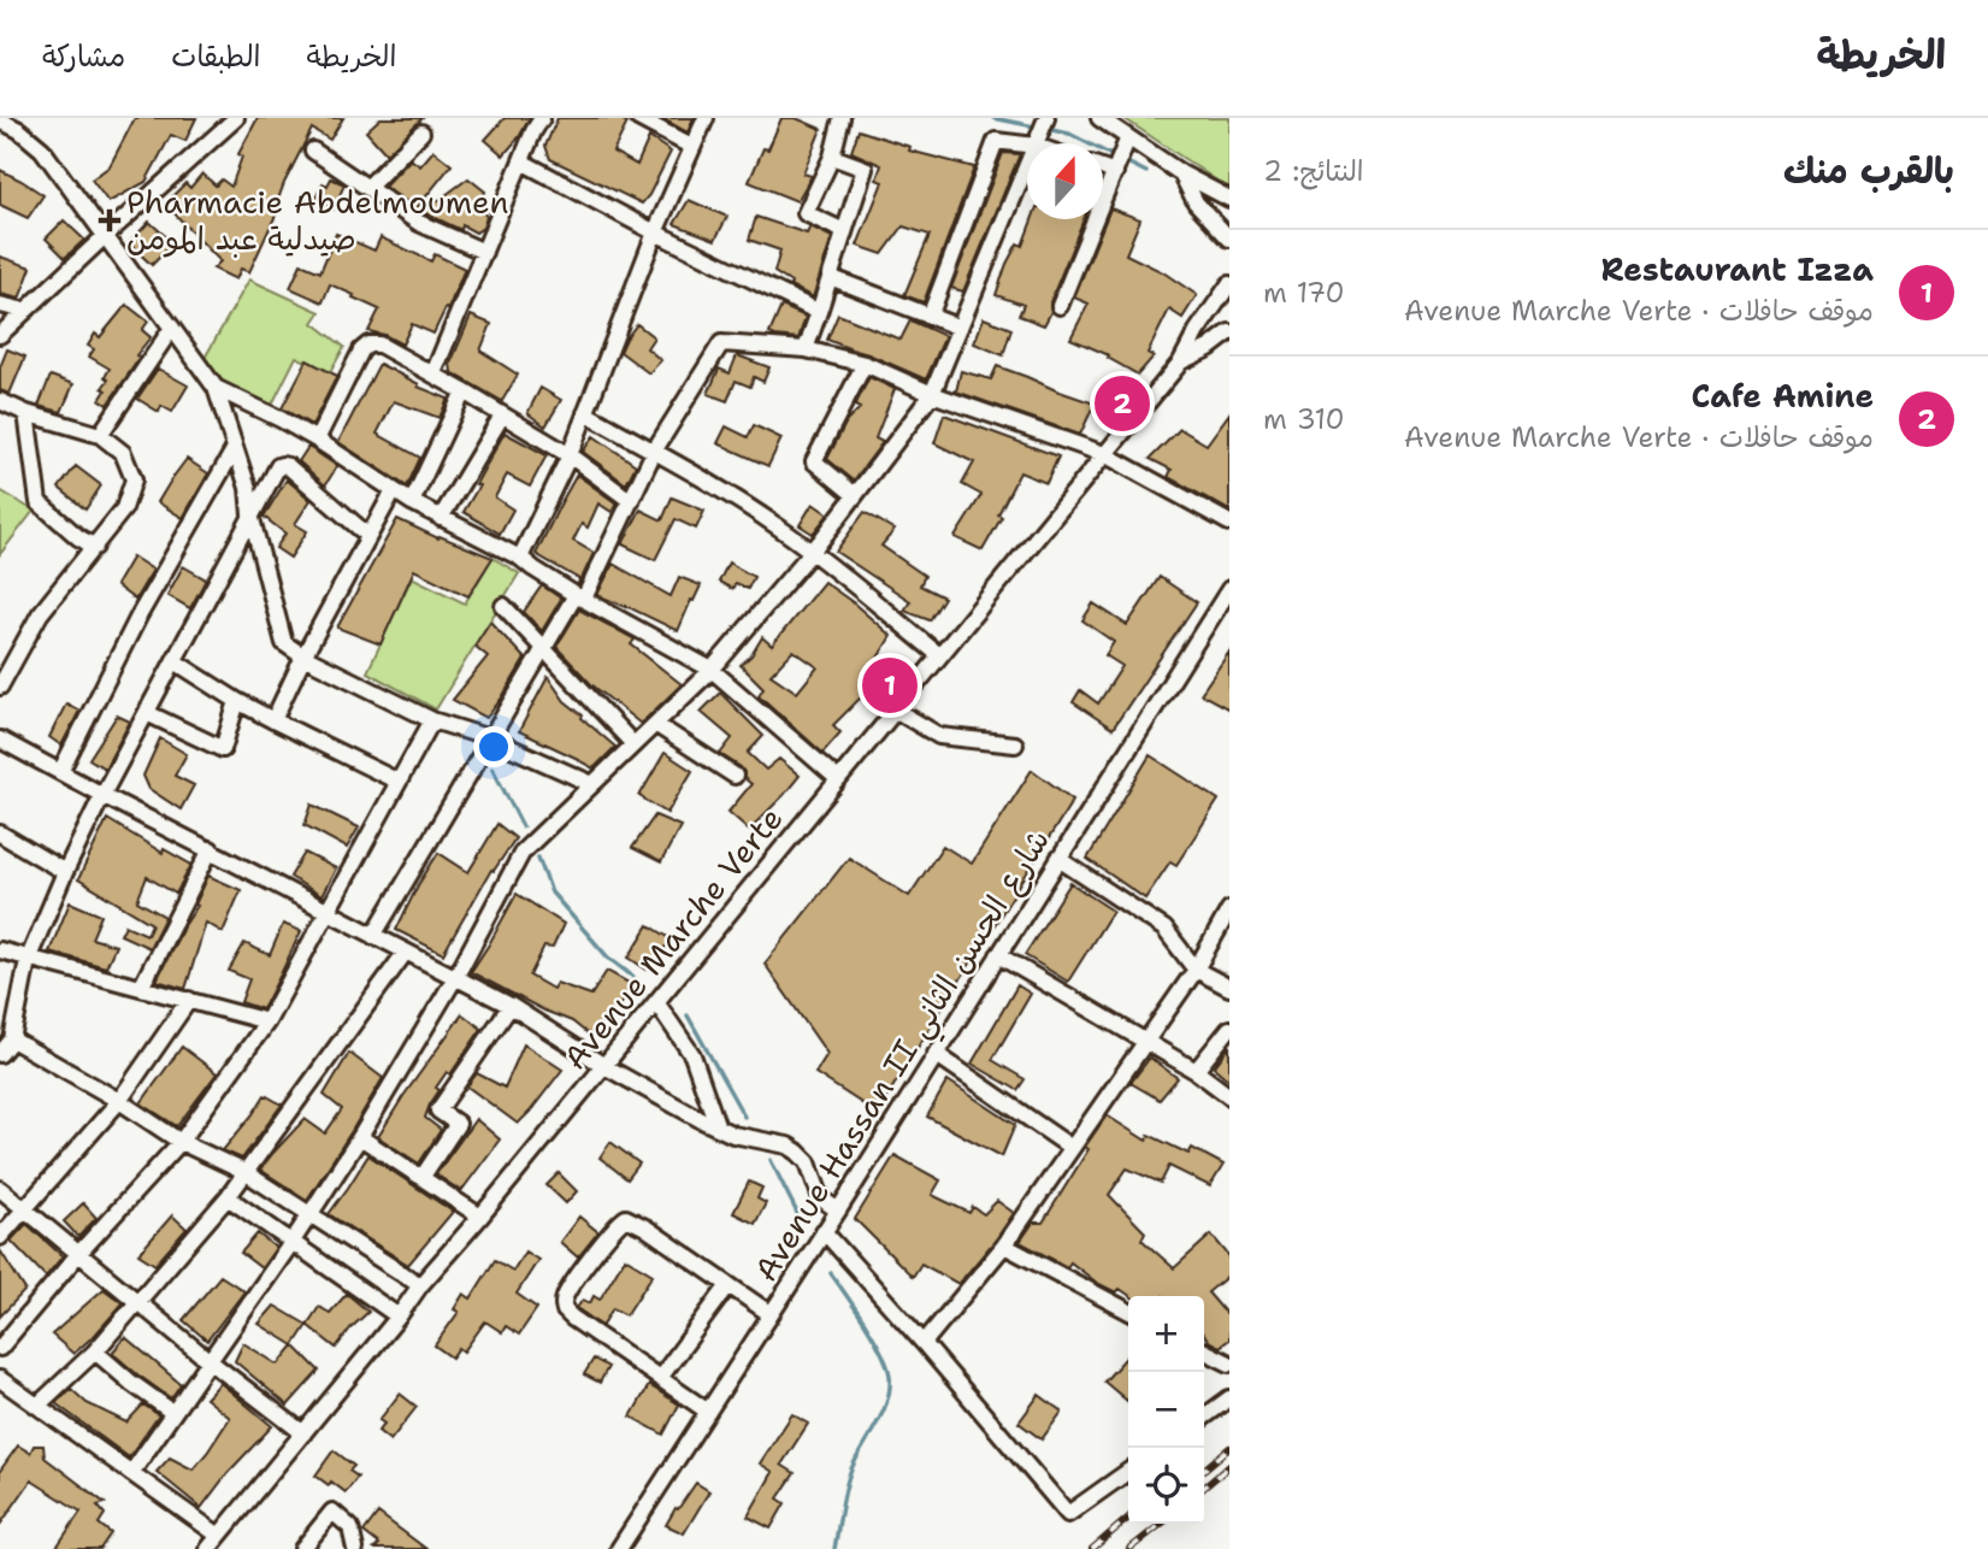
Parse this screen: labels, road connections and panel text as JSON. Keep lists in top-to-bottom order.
{
  "streets": {
    "street": ["Avenue Marche Verte", "Avenue Hassan II شارع الحسن الثاني"]
  },
  "places": {
    "health": ["Pharmacie Abdelmoumen صيدلية عبد المومن"]
  },
  "north": "top",
  "page": {
    "header": "الخريطة",
    "nav": ["الخريطة", "الطبقات", "مشاركة"],
    "heading": ["بالقرب منك", "النتائج: 2"],
    "list": [
      {
        "mark": "1",
        "name": "Restaurant Izza",
        "note": "موقف حافلات · Avenue Marche Verte",
        "value": "170 m"
      },
      {
        "mark": "2",
        "name": "Cafe Amine",
        "note": "موقف حافلات · Avenue Marche Verte",
        "value": "310 m"
      }
    ],
    "pins": ["2", "1"],
    "map_buttons": ["+", "−"]
  }
}
